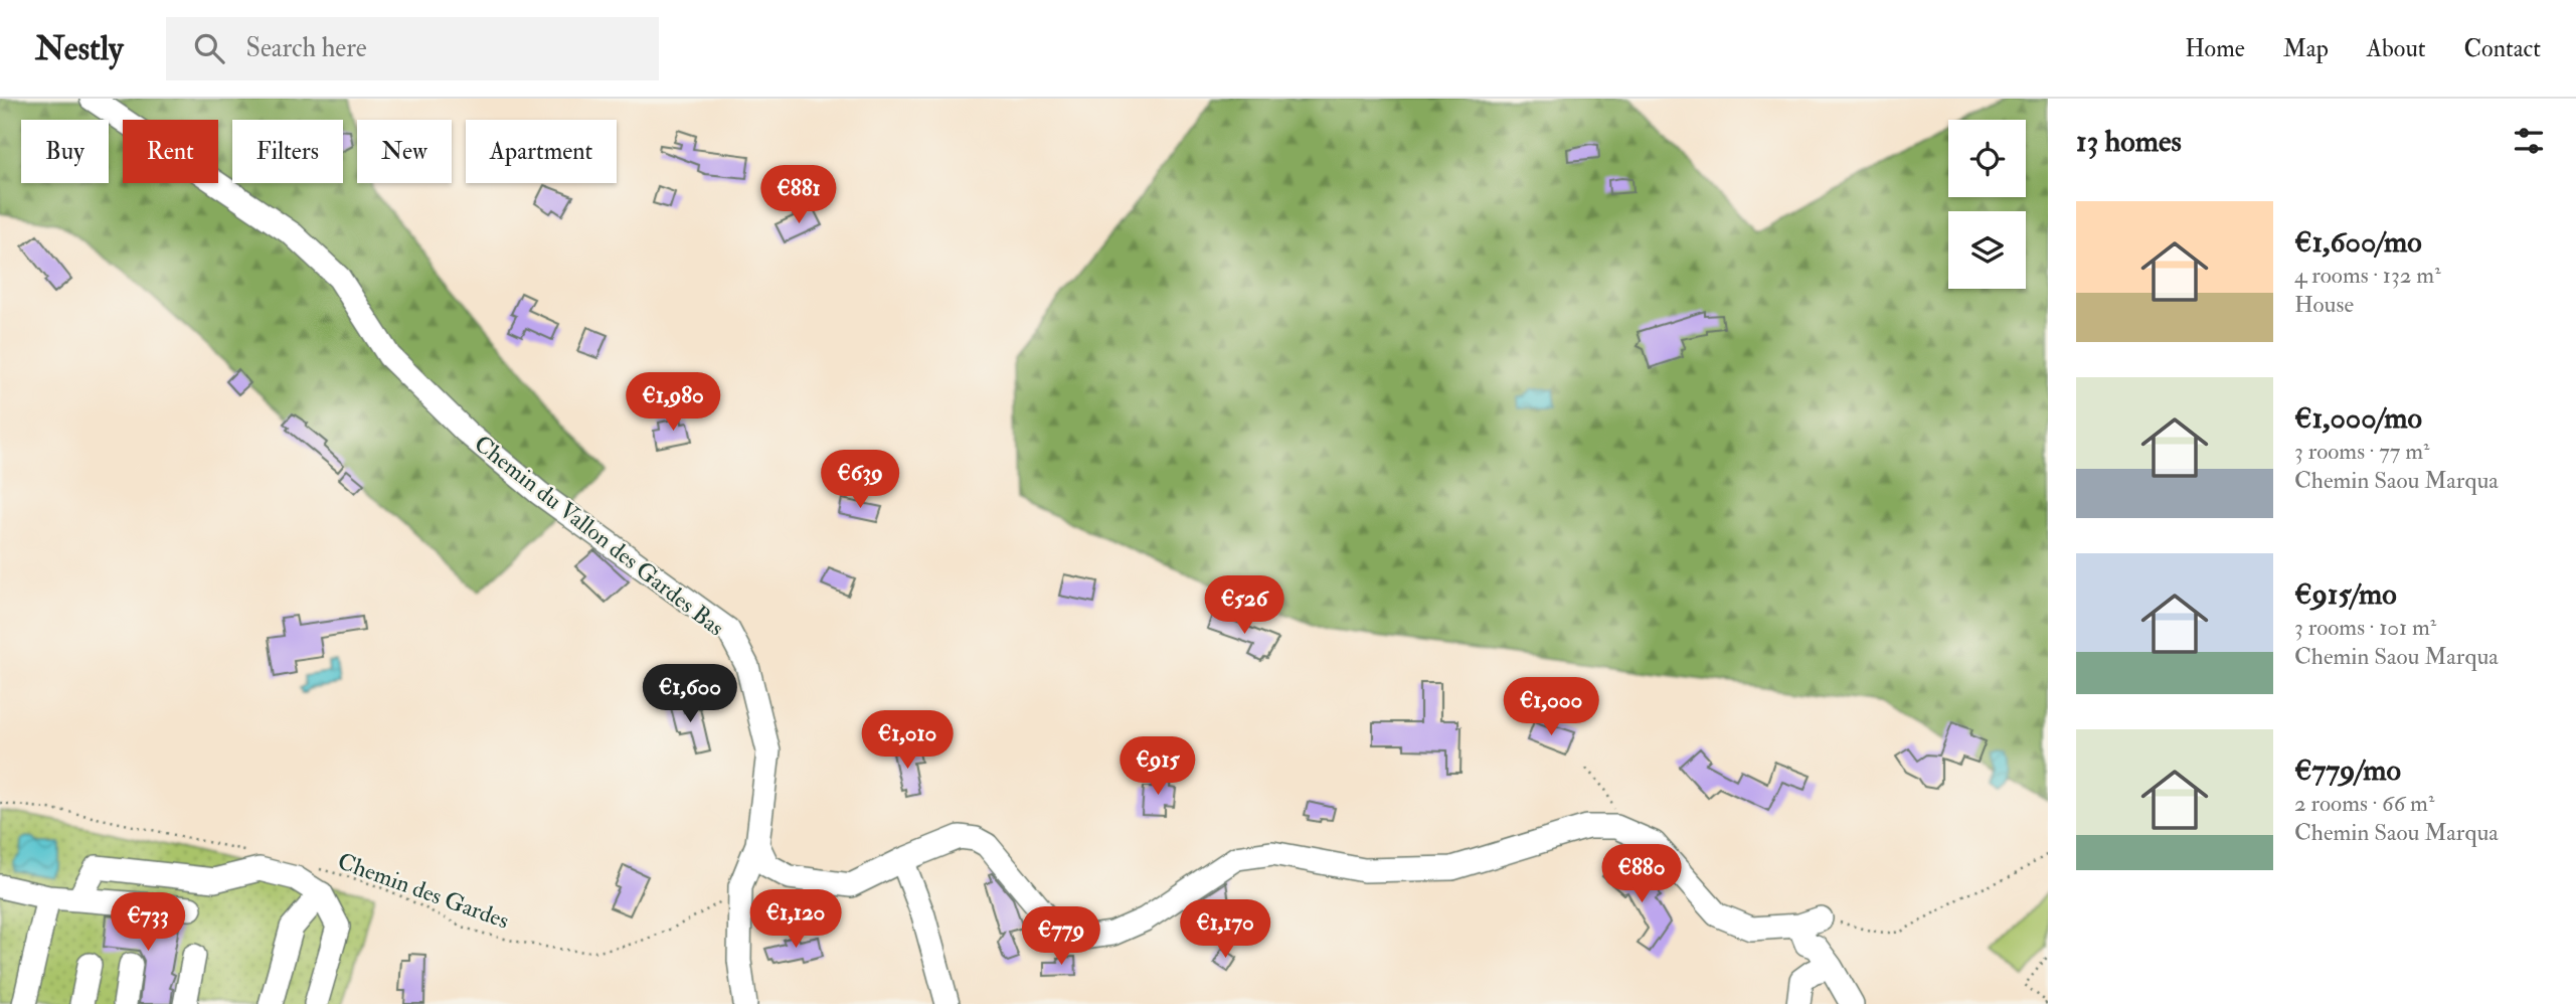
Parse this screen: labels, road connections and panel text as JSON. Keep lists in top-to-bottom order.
{
  "streets": {
    "street": ["Chemin du Vallon des Gardes Bas"],
    "path": ["Chemin des Gardes"]
  },
  "crossings": [
    ["Chemin du Vallon des Gardes Bas", "Chemin des Gardes"]
  ],
  "page": {
    "header": "Nestly",
    "search": "Search here",
    "nav": [
      "Home",
      "Map",
      "About",
      "Contact"
    ],
    "heading": "13 homes",
    "chip": [
      "Buy",
      "Rent",
      "Filters",
      "New",
      "Apartment"
    ],
    "price": [
      "€881",
      "€1,980",
      "€639",
      "€526",
      "€1,600",
      "€1,000",
      "€1,010",
      "€915",
      "€880",
      "€1,120",
      "€733",
      "€1,170",
      "€779"
    ],
    "list": [
      {
        "name": "€1,600/mo",
        "note": "4 rooms · 132 m² · House"
      },
      {
        "name": "€1,000/mo",
        "note": "3 rooms · 77 m² · Chemin Saou Marqua"
      },
      {
        "name": "€915/mo",
        "note": "3 rooms · 101 m² · Chemin Saou Marqua"
      },
      {
        "name": "€779/mo",
        "note": "2 rooms · 66 m² · Chemin Saou Marqua"
      }
    ]
  }
}
